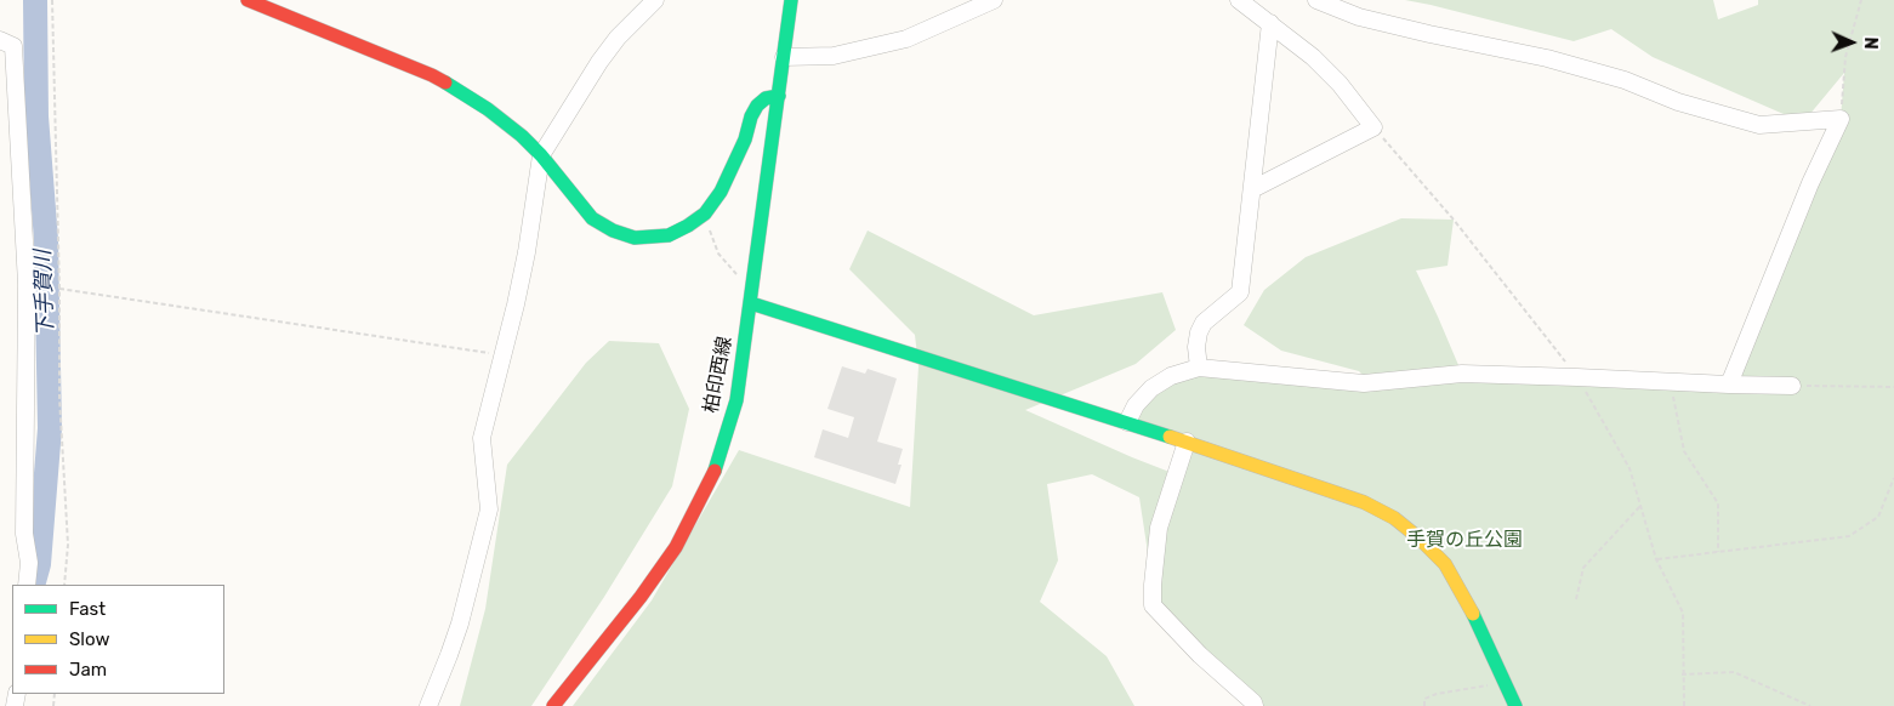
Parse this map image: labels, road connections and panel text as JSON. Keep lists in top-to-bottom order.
{
  "streets": {
    "street": ["柏印西線"]
  },
  "water": ["下手賀川"],
  "parks": ["手賀の丘公園"],
  "legend": ["Fast", "Slow", "Jam"],
  "north": "right"
}
